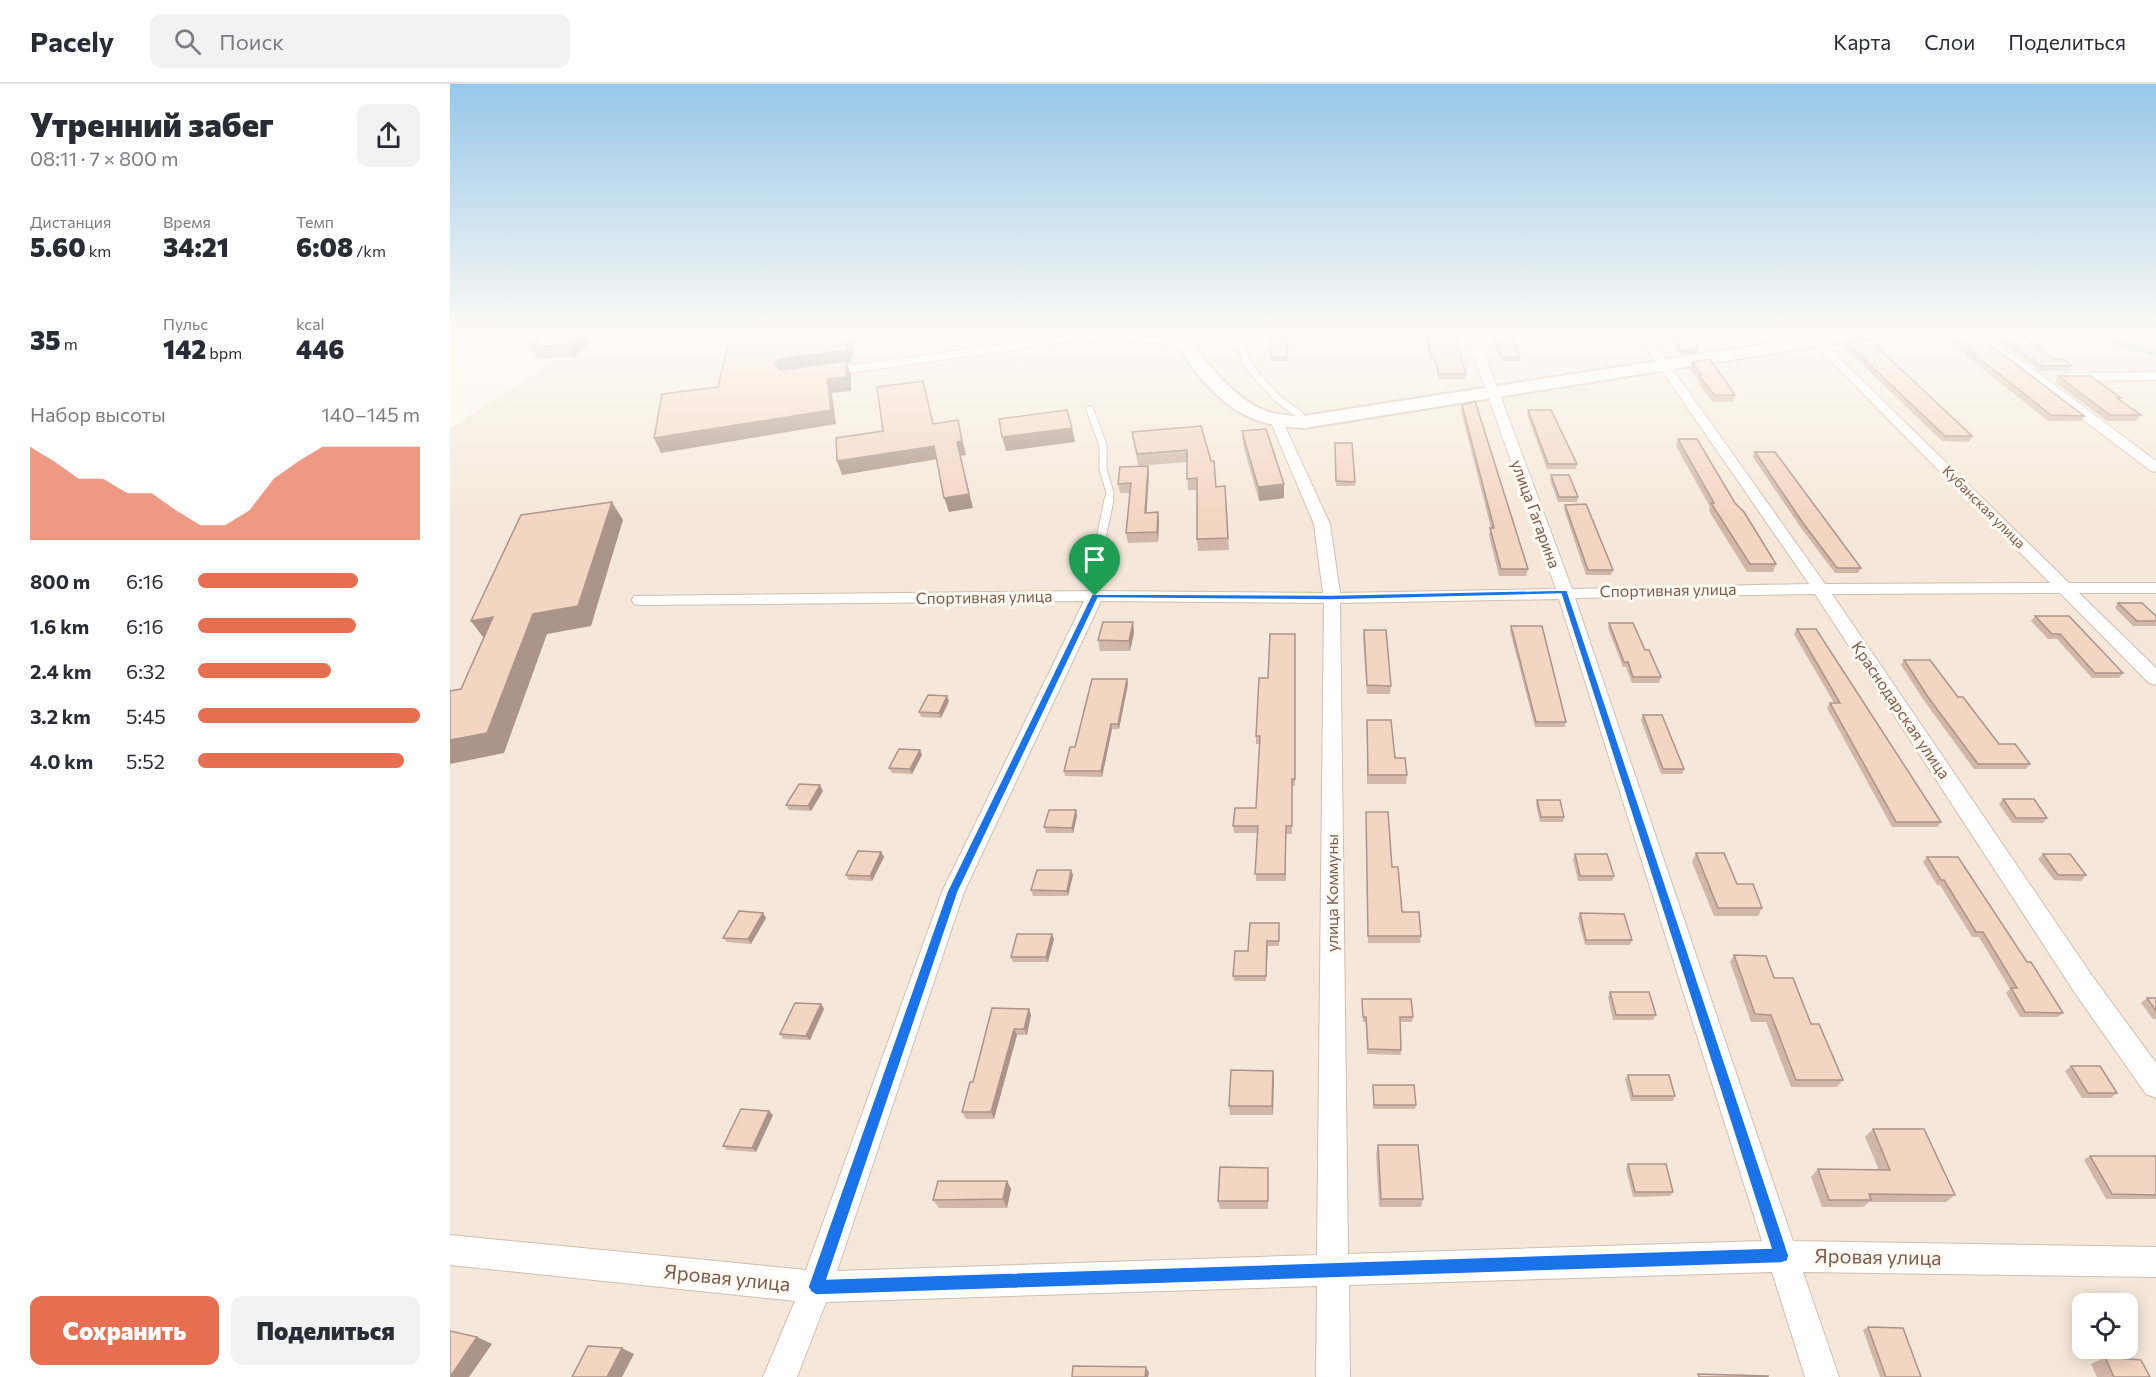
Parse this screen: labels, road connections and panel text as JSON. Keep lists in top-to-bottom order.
{
  "streets": {
    "street": [
      "Кубанская улица",
      "улица Гагарина",
      "Спортивная улица",
      "Краснодарская улица",
      "улица Коммуны",
      "Яровая улица"
    ]
  },
  "crossings": [
    ["Кубанская улица", "Спортивная улица"],
    ["улица Гагарина", "Спортивная улица"],
    ["улица Гагарина", "Яровая улица"],
    ["Спортивная улица", "Краснодарская улица"],
    ["Спортивная улица", "улица Коммуны"],
    ["улица Коммуны", "Яровая улица"]
  ],
  "page": {
    "header": "Pacely",
    "search": "Поиск",
    "nav": ["Карта", "Слои", "Поделиться"],
    "heading": ["Утренний забег", "08:11 · 7 × 800 m"],
    "stats": [
      ["Дистанция", "5.60 km"],
      ["Время", "34:21"],
      ["Темп", "6:08 /km"],
      ["35 m"],
      ["Пульс", "142 bpm"],
      ["kcal", "446"]
    ],
    "chart": ["Набор высоты", "140–145 m"],
    "list": [
      {
        "name": "800 m",
        "note": "6:16"
      },
      {
        "name": "1.6 km",
        "note": "6:16"
      },
      {
        "name": "2.4 km",
        "note": "6:32"
      },
      {
        "name": "3.2 km",
        "note": "5:45"
      },
      {
        "name": "4.0 km",
        "note": "5:52"
      }
    ],
    "buttons": ["Сохранить", "Поделиться"]
  }
}
